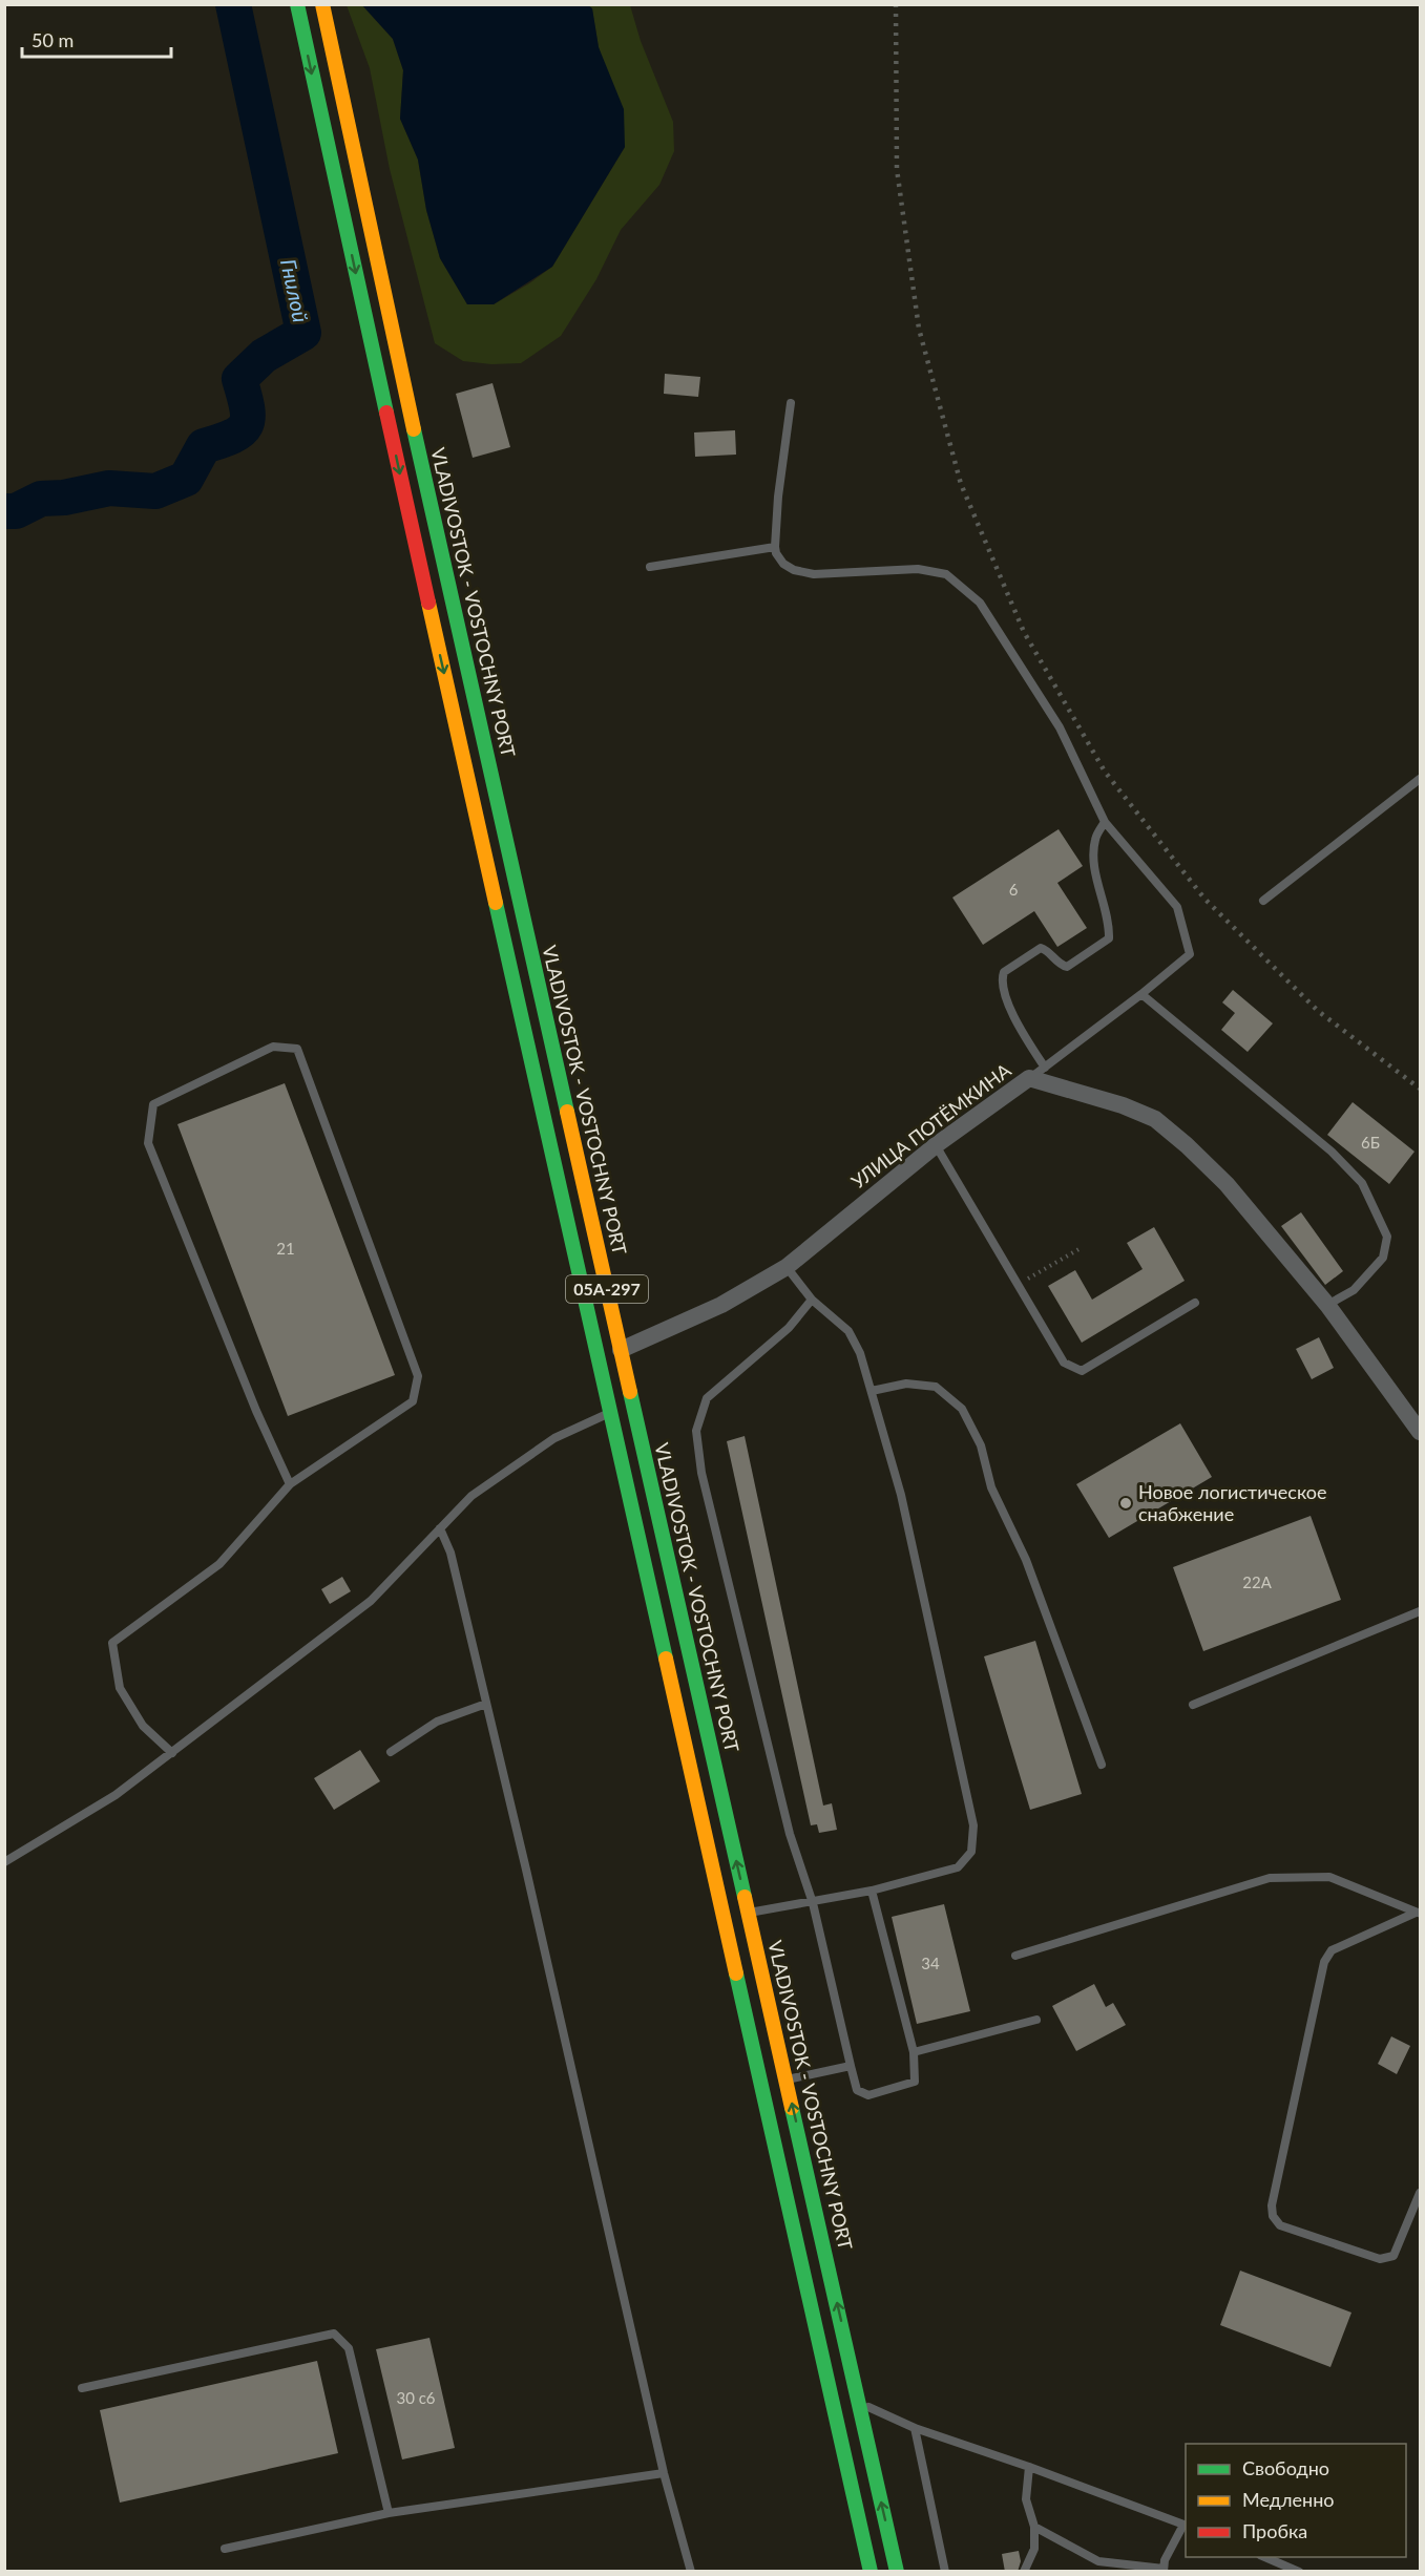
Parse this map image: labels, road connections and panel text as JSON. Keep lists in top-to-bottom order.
{
  "streets": {
    "highway": ["VLADIVOSTOK - VOSTOCHNY PORT", "05А-297"],
    "street": ["УЛИЦА ПОТЁМКИНА"]
  },
  "crossings": [
    ["VLADIVOSTOK - VOSTOCHNY PORT", "УЛИЦА ПОТЁМКИНА"]
  ],
  "water": ["Гнилой"],
  "places": ["Новое логистическое снабжение"],
  "house_numbers": [
    "6",
    "6Б",
    "21",
    "22А",
    "34",
    "30 с6"
  ],
  "legend": ["Свободно", "Медленно", "Пробка"],
  "scale_bar": "50 m"
}
